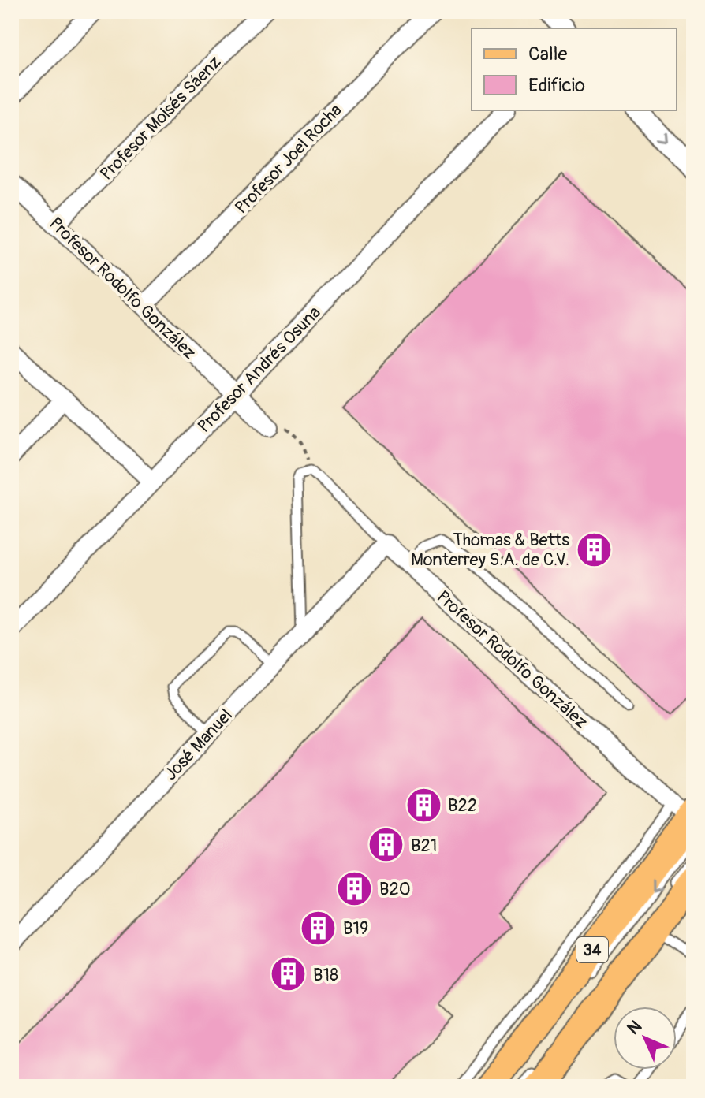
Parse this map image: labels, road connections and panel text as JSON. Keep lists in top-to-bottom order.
{
  "streets": {
    "main road": ["34"],
    "street": [
      "Profesor Moisés Sáenz",
      "Profesor Joel Rocha",
      "Profesor Rodolfo González",
      "Profesor Andrés Osuna",
      "José Manuel"
    ]
  },
  "crossings": [
    ["Profesor Moisés Sáenz", "Profesor Rodolfo González"],
    ["Profesor Joel Rocha", "Profesor Rodolfo González"],
    ["Profesor Rodolfo González", "Profesor Andrés Osuna"],
    ["Profesor Rodolfo González", "José Manuel"],
    ["Profesor Rodolfo González", "34"]
  ],
  "places": {
    "building": [
      "Thomas & Betts Monterrey S.A. de C.V.",
      "B22",
      "B21",
      "B20",
      "B19",
      "B18"
    ]
  },
  "legend": ["Calle", "Edificio"],
  "north": "top left"
}
